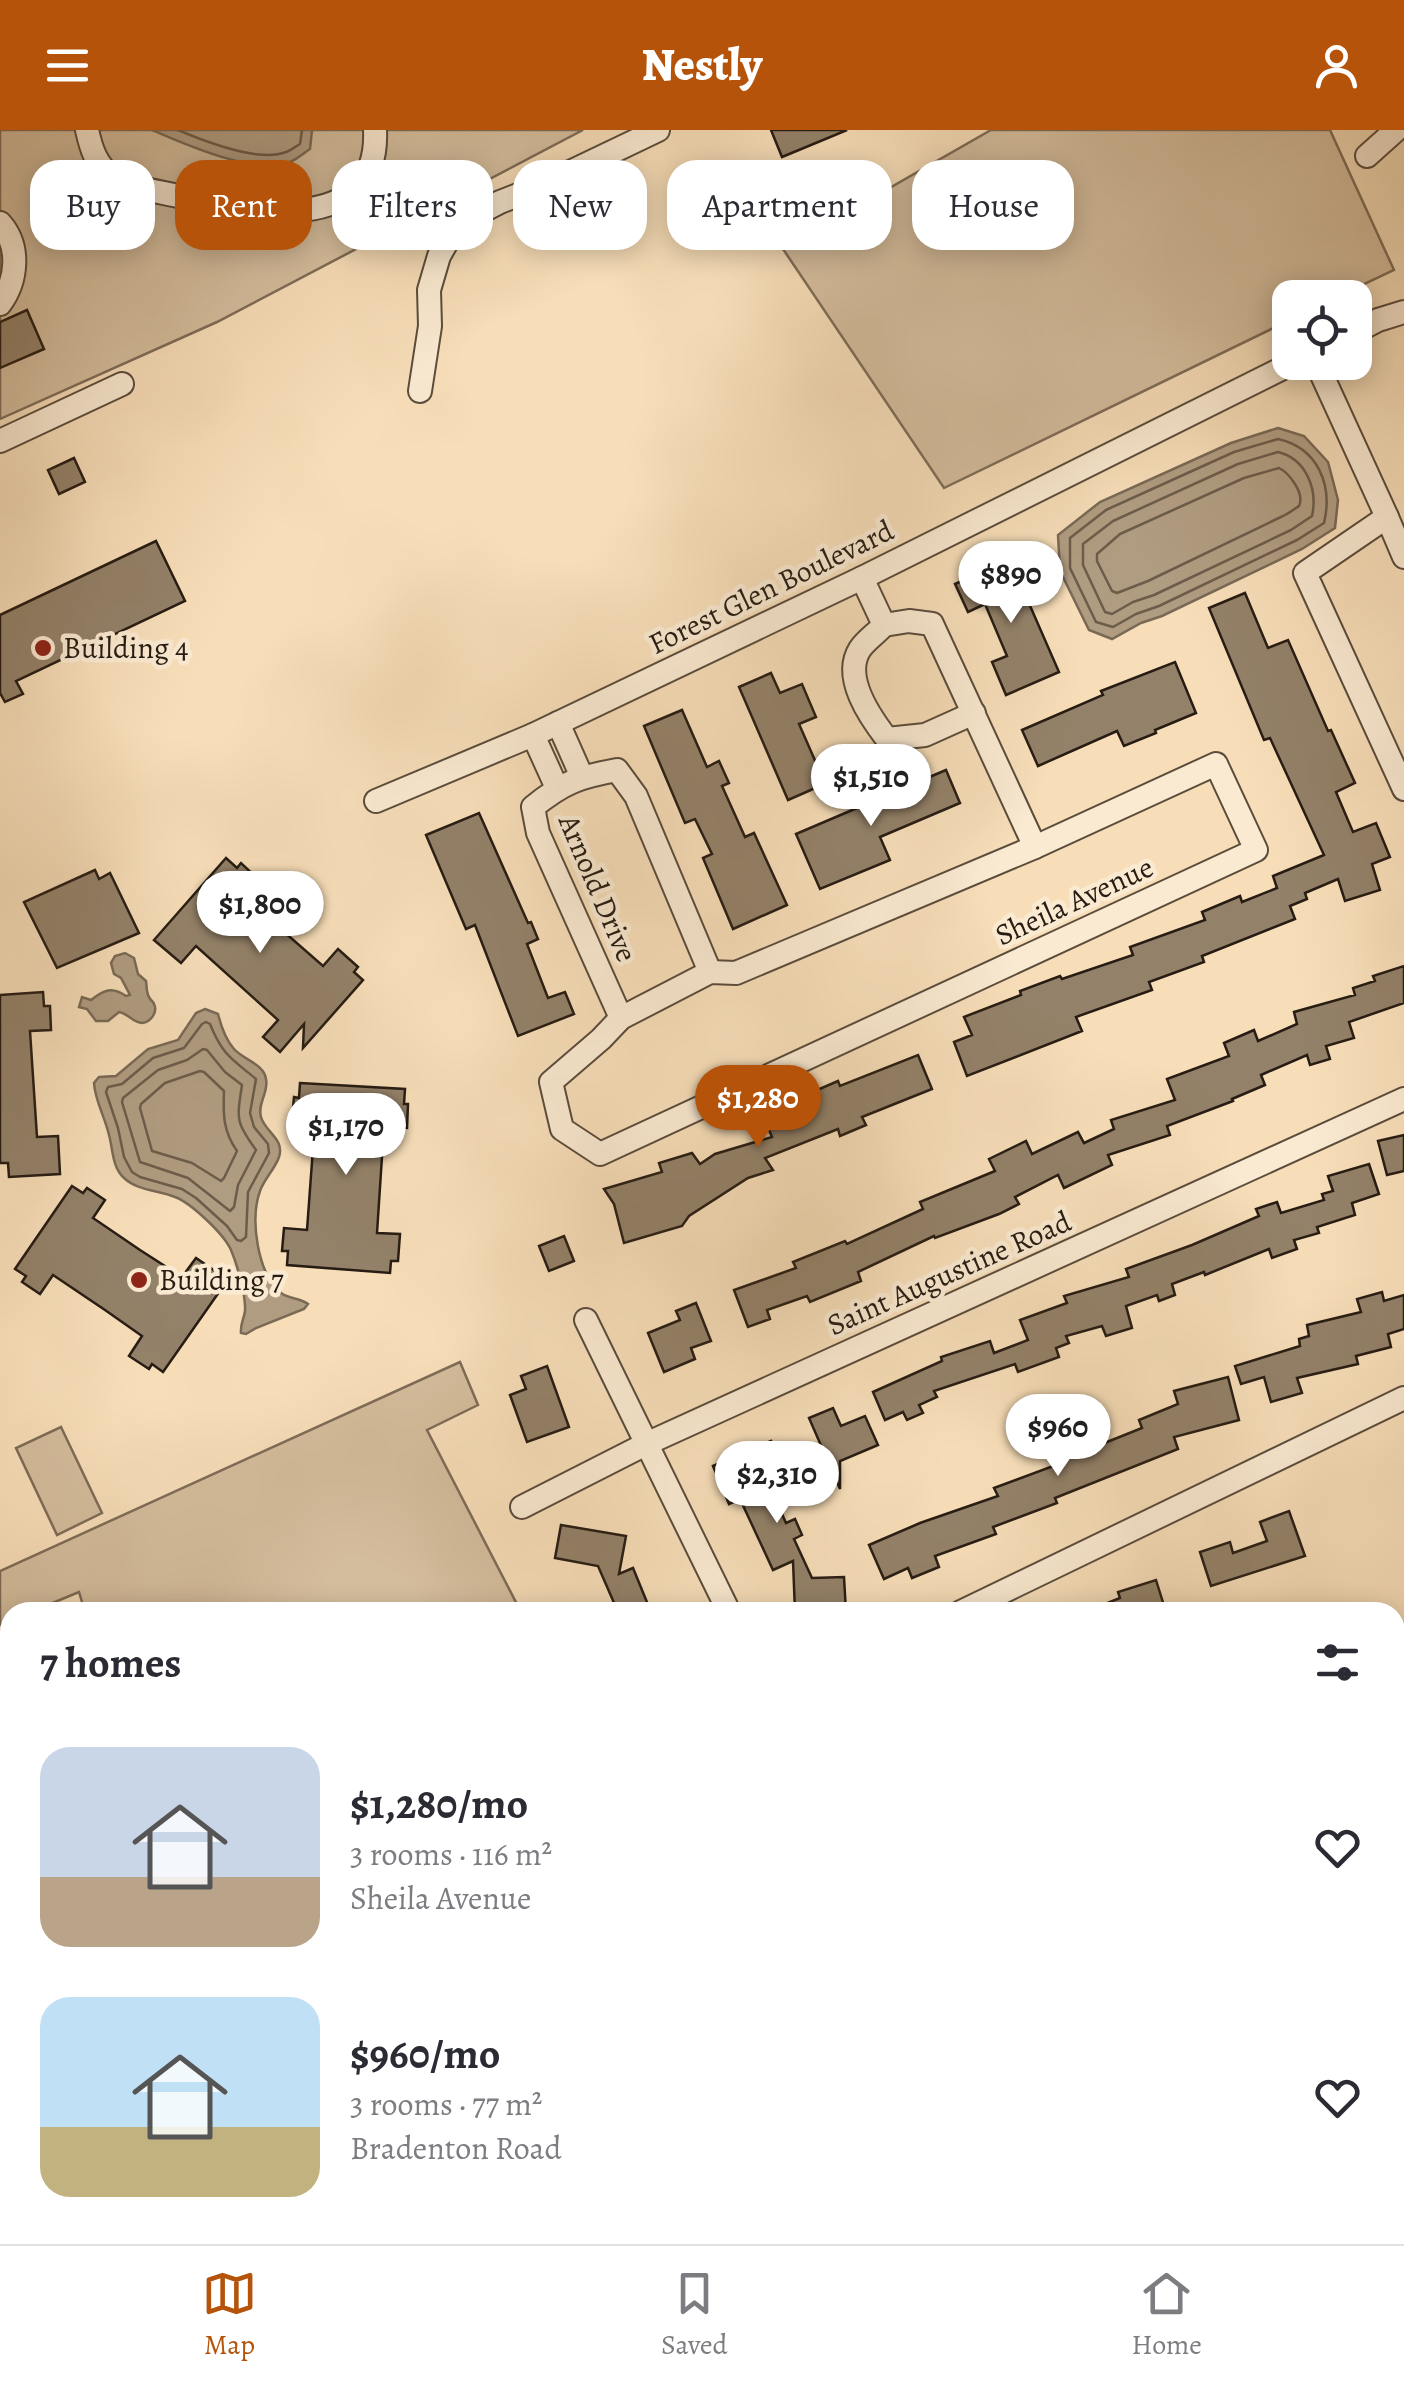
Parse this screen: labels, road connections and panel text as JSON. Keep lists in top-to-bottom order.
{
  "streets": {
    "street": [
      "Forest Glen Boulevard",
      "Arnold Drive",
      "Sheila Avenue",
      "Saint Augustine Road"
    ]
  },
  "crossings": [
    ["Forest Glen Boulevard", "Arnold Drive"],
    ["Arnold Drive", "Sheila Avenue"]
  ],
  "places": ["Building 4", "Building 7"],
  "page": {
    "header": "Nestly",
    "chip": [
      "Buy",
      "Rent",
      "Filters",
      "New",
      "Apartment",
      "House"
    ],
    "price": [
      "$890",
      "$1,510",
      "$1,800",
      "$1,280",
      "$1,170",
      "$960",
      "$2,310"
    ],
    "heading": "7 homes",
    "list": [
      {
        "name": "$1,280/mo",
        "note": "3 rooms · 116 m² · Sheila Avenue"
      },
      {
        "name": "$960/mo",
        "note": "3 rooms · 77 m² · Bradenton Road"
      }
    ],
    "tabs": ["Map", "Saved", "Home"]
  }
}
